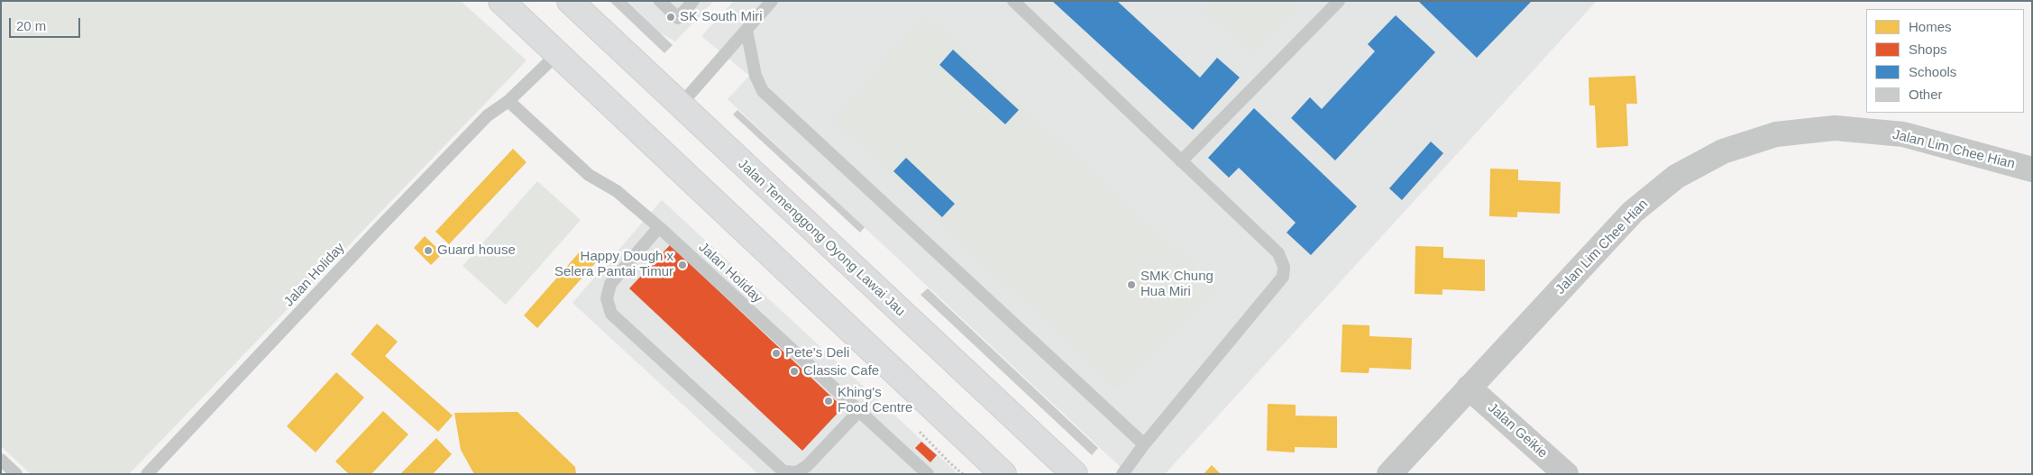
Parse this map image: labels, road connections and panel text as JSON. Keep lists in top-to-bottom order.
{
  "streets": {
    "main road": ["Jalan Temenggong Oyong Lawai Jau"],
    "street": ["Jalan Lim Chee Hian", "Jalan Geikie"],
    "lane": ["Jalan Holiday"]
  },
  "crossings": [
    ["Jalan Lim Chee Hian", "Jalan Geikie"]
  ],
  "places": [
    "SK South Miri",
    "Guard house",
    "Happy Dough x Selera Pantai Timur",
    "SMK Chung Hua Miri",
    "Pete's Deli",
    "Classic Cafe",
    "Khing's Food Centre"
  ],
  "legend": [
    "Homes",
    "Shops",
    "Schools",
    "Other"
  ],
  "scale_bar": "20 m"
}
